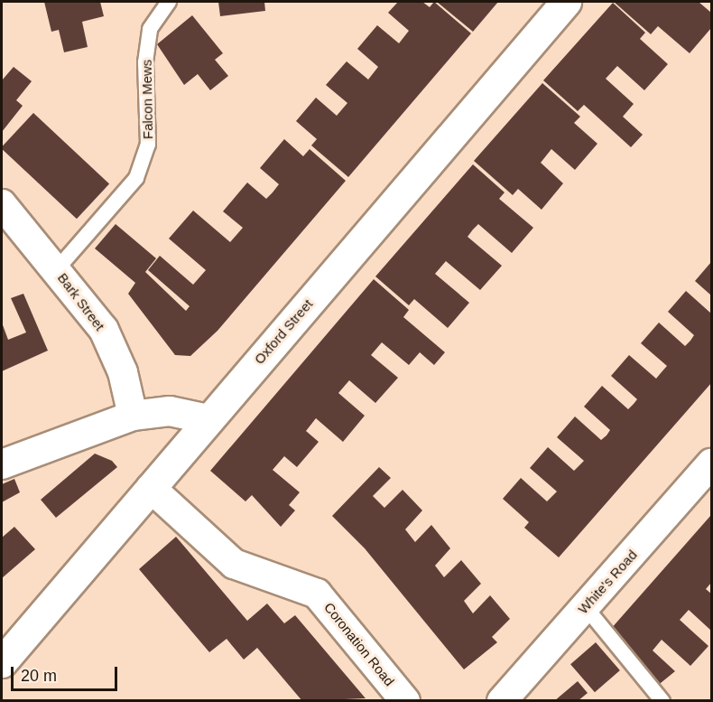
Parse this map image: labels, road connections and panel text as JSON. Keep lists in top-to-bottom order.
{
  "streets": {
    "street": [
      "Bark Street",
      "Oxford Street",
      "White's Road",
      "Coronation Road"
    ],
    "lane": ["Falcon Mews"]
  },
  "crossings": [
    ["Falcon Mews", "Bark Street"],
    ["Oxford Street", "Coronation Road"]
  ],
  "scale_bar": "20 m"
}
